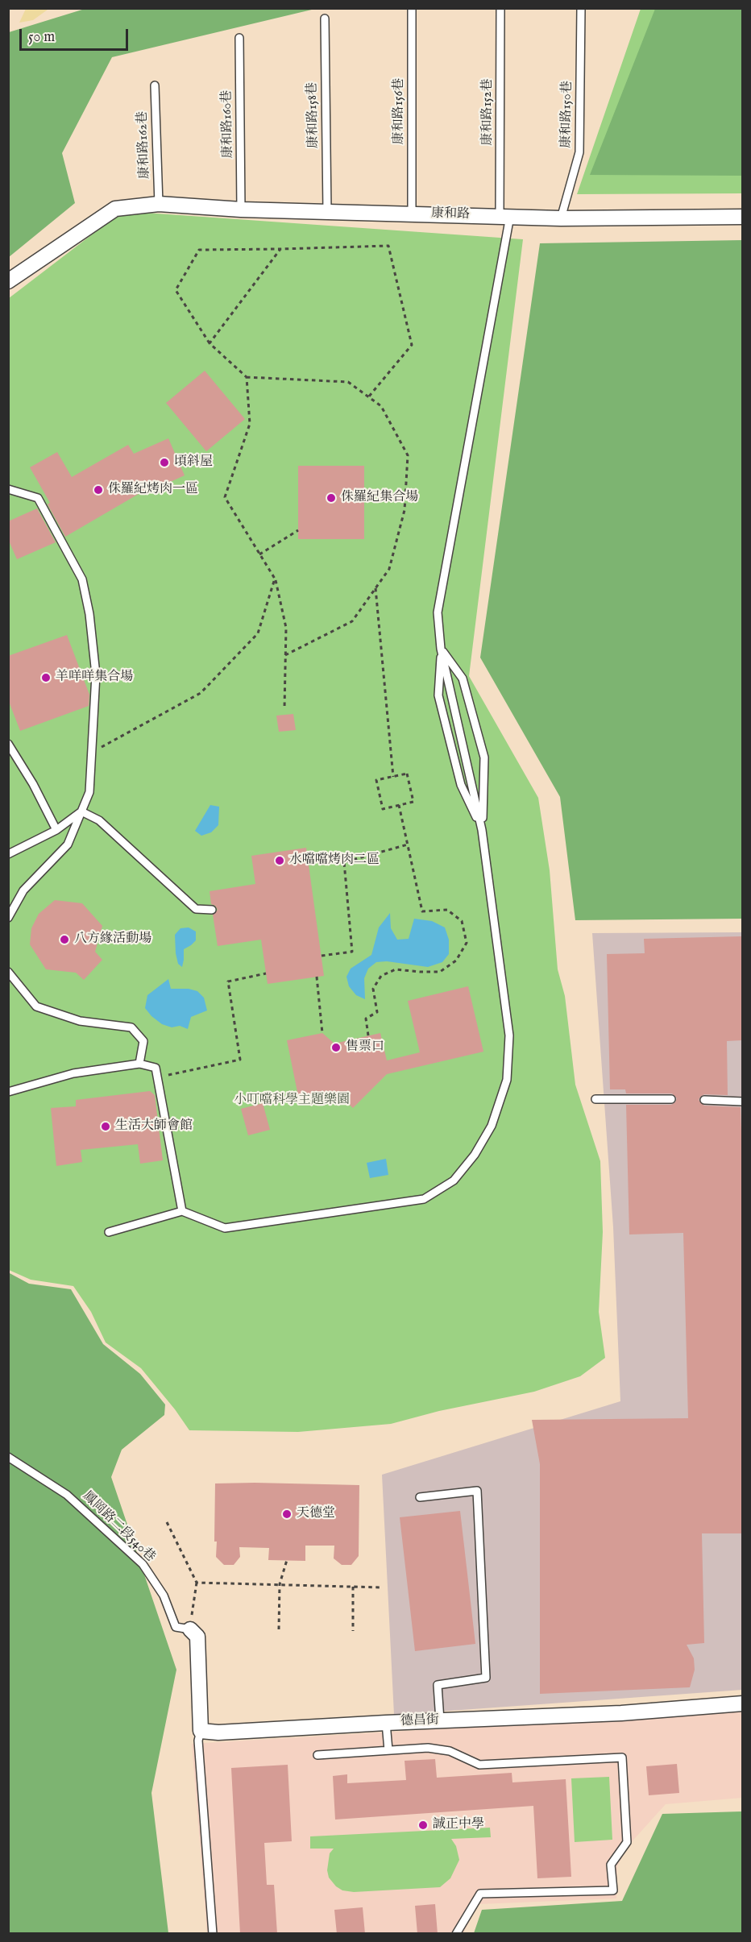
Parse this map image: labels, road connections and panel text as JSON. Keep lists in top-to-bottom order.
{
  "streets": {
    "street": ["康和路", "德昌街"],
    "lane": [
      "康和路156巷",
      "康和路152巷",
      "康和路150巷",
      "康和路158巷",
      "康和路160巷",
      "康和路162巷",
      "鳳岡路二段540巷"
    ]
  },
  "crossings": [
    ["康和路156巷", "康和路"],
    ["康和路152巷", "康和路"],
    ["康和路150巷", "康和路"],
    ["康和路158巷", "康和路"],
    ["康和路160巷", "康和路"],
    ["康和路162巷", "康和路"]
  ],
  "parks": ["小叮噹科學主題樂園"],
  "places": [
    "頃斜屋",
    "侏羅紀烤肉一區",
    "侏羅紀集合場",
    "羊咩咩集合場",
    "水噹噹烤肉二區",
    "八方緣活動場",
    "售票口",
    "生活大師會館",
    "天德堂",
    "誠正中學"
  ],
  "scale_bar": "50 m"
}
